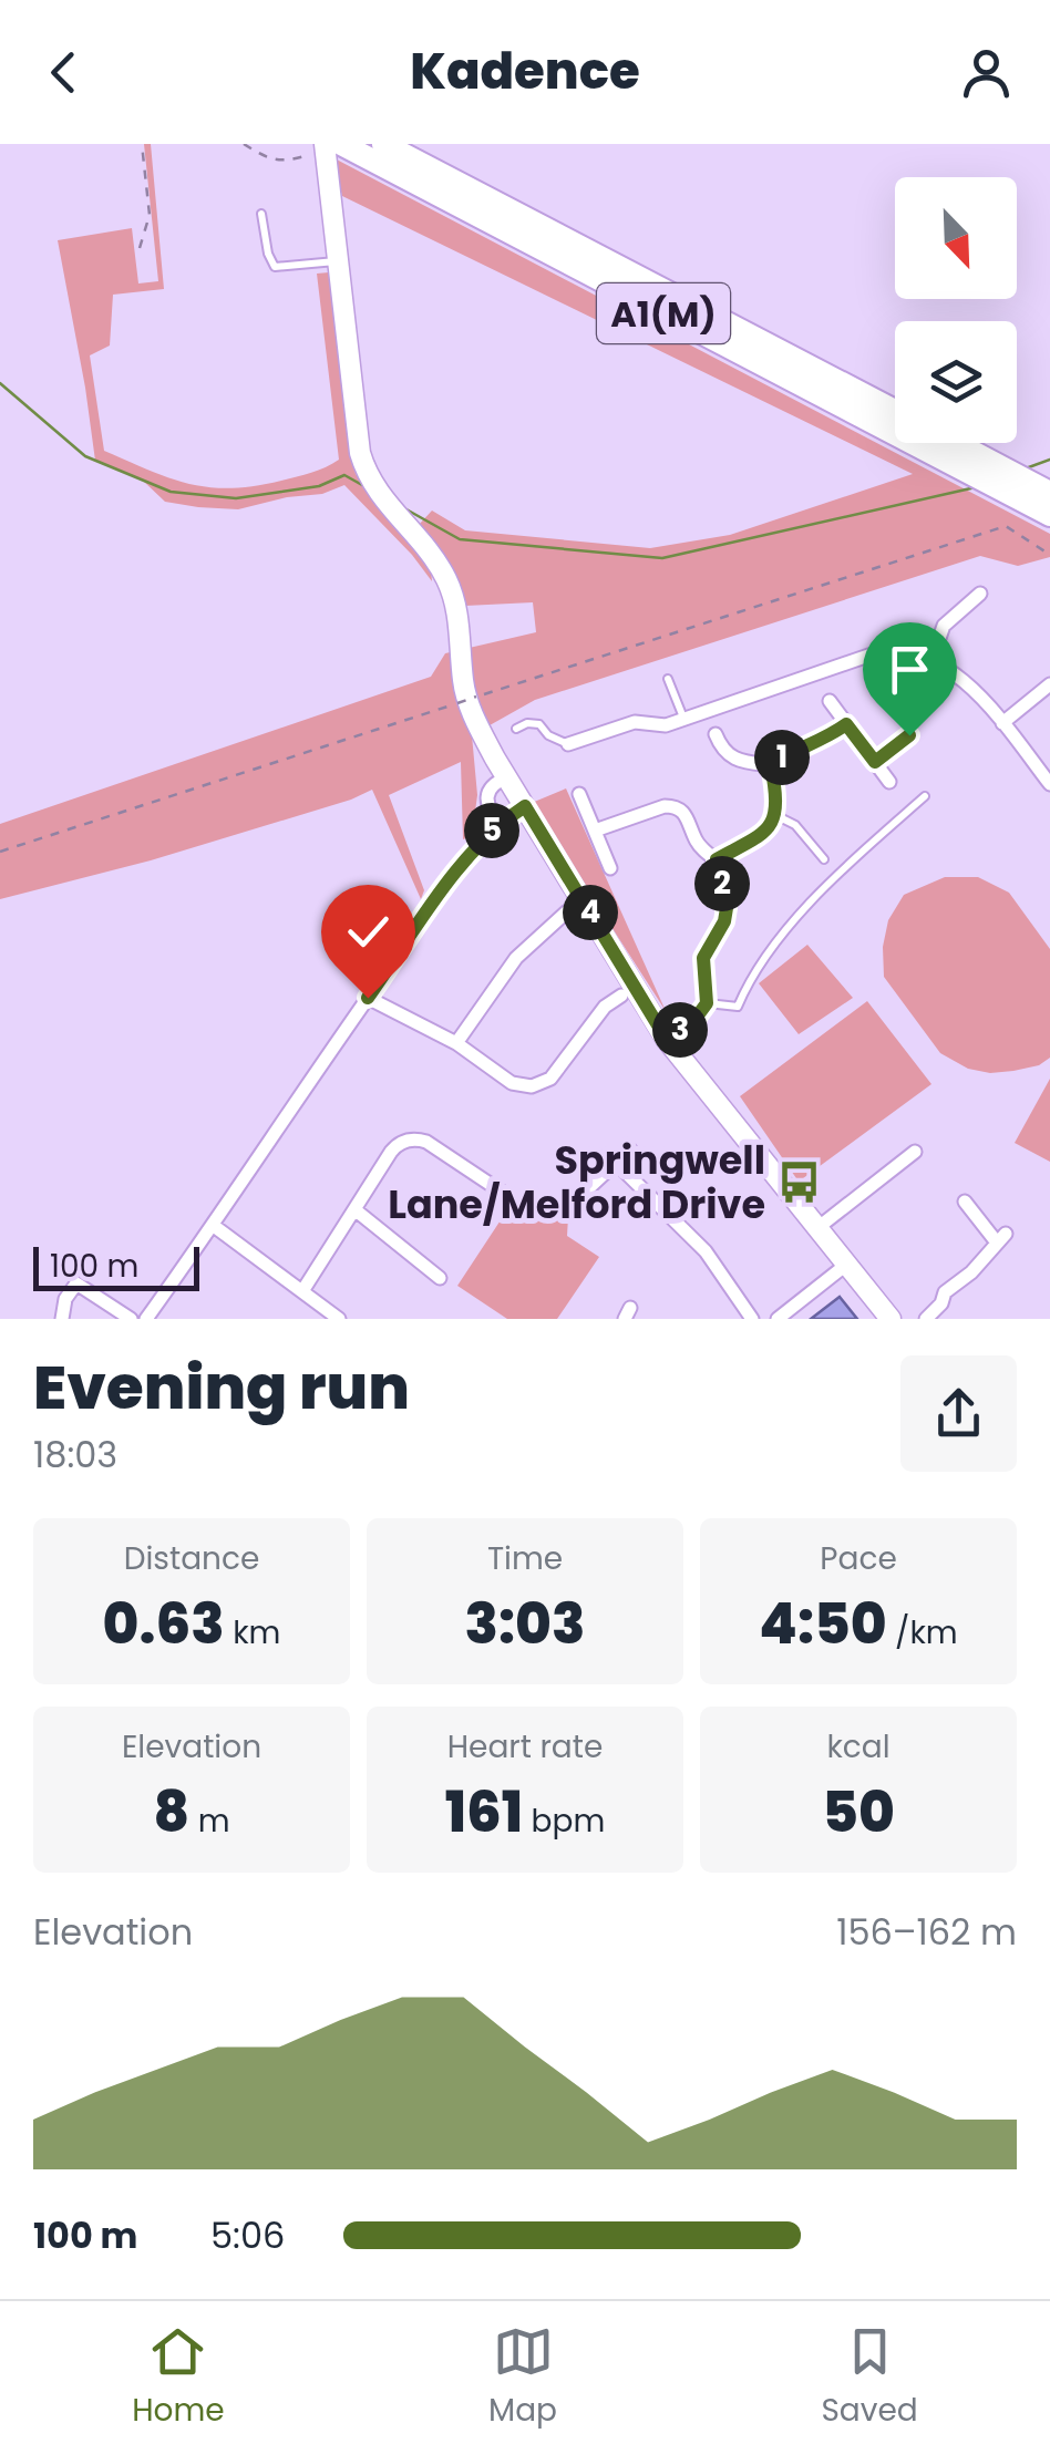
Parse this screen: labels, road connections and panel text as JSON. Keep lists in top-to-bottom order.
{
  "streets": {
    "highway": ["A1(M)"]
  },
  "places": {
    "bus stop": ["Springwell Lane/Melford Drive"]
  },
  "scale_bar": "100 m",
  "north": "bottom right",
  "page": {
    "header": "Kadence",
    "pins": [
      "1",
      "5",
      "2",
      "4",
      "3"
    ],
    "scale": "100 m",
    "heading": ["Evening run", "18:03"],
    "stats": [
      ["Distance", "0.63 km"],
      ["Time", "3:03"],
      ["Pace", "4:50 /km"],
      ["Elevation", "8 m"],
      ["Heart rate", "161 bpm"],
      ["kcal", "50"]
    ],
    "chart": ["Elevation", "156–162 m"],
    "list": [
      {
        "name": "100 m",
        "note": "5:06"
      }
    ],
    "tabs": ["Home", "Map", "Saved"]
  }
}
